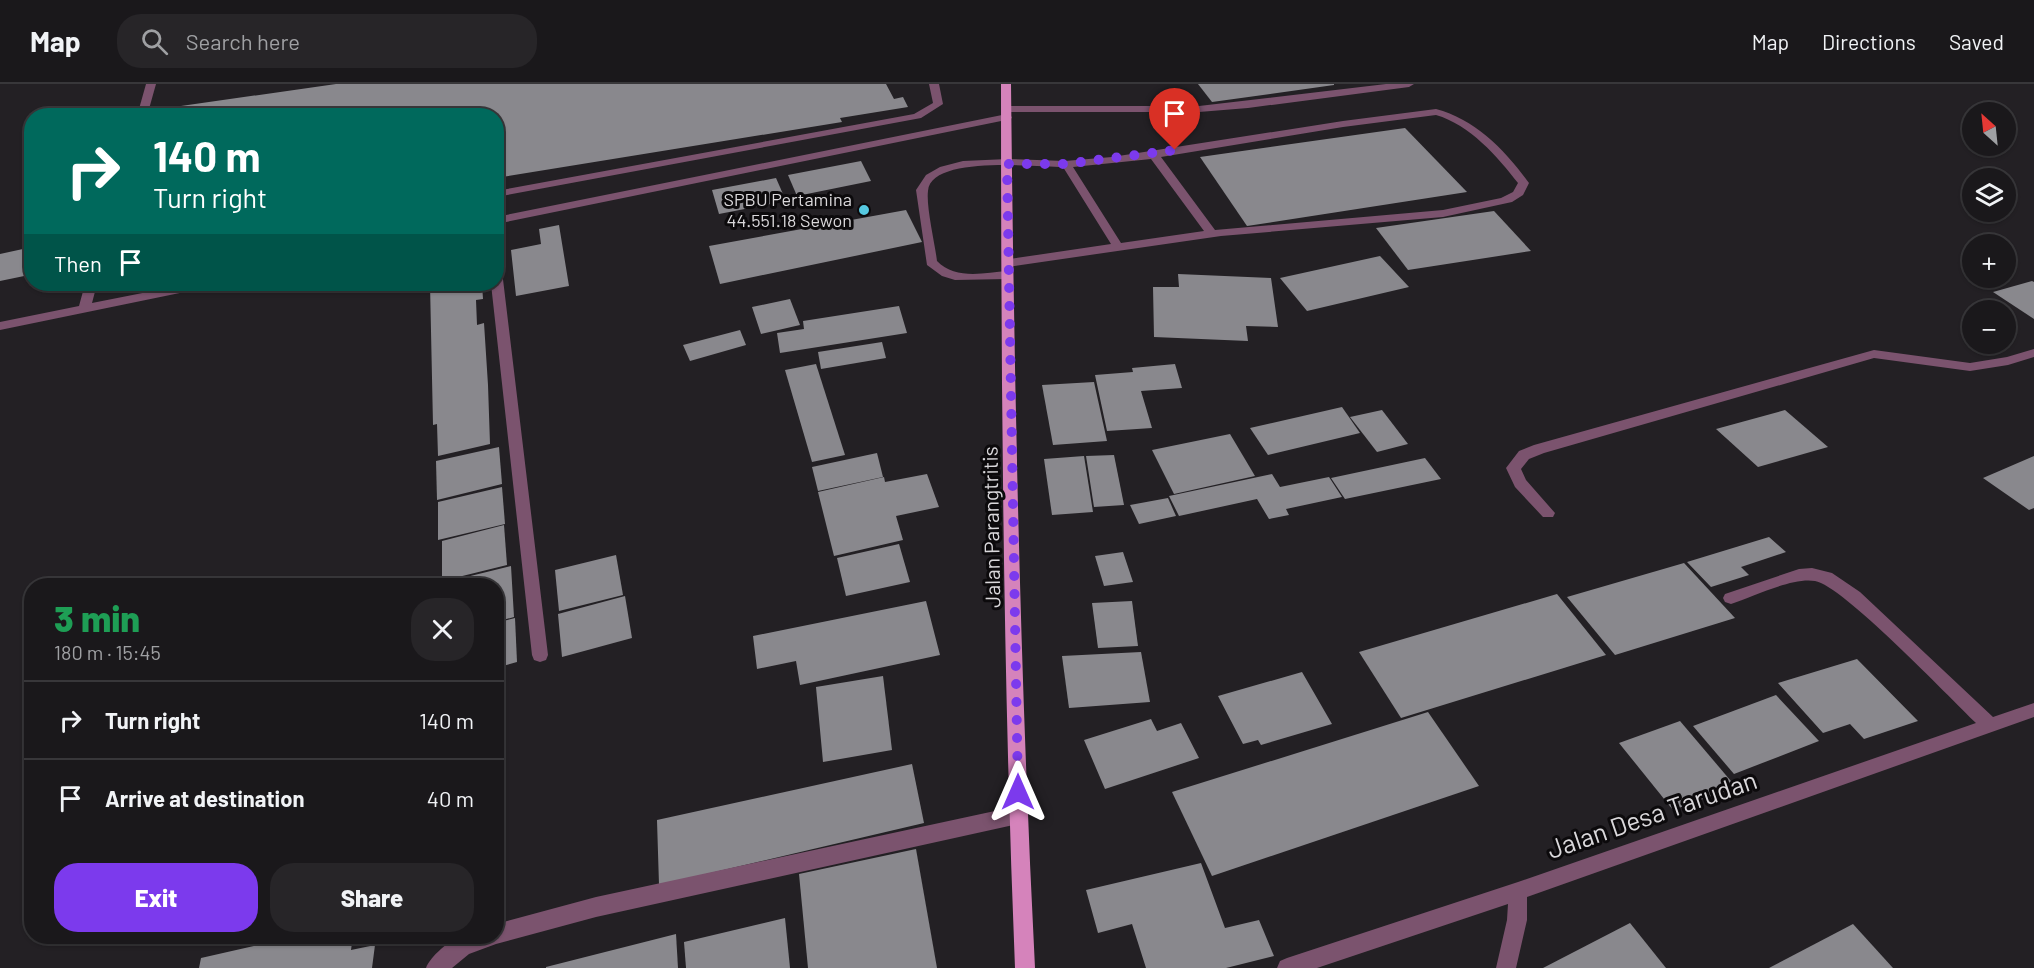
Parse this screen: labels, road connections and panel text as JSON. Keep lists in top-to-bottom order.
{
  "streets": {
    "main road": ["Jalan Parangtritis"],
    "street": ["Jalan Desa Tarudan"]
  },
  "places": ["SPBU Pertamina 44.551.18 Sewon"],
  "north": "top left",
  "page": {
    "header": "Map",
    "search": "Search here",
    "nav": ["Map", "Directions", "Saved"],
    "map_buttons": ["+", "−"],
    "turn": ["140 m", "Turn right"],
    "then": "Then",
    "heading": ["3 min", "180 m · 15:45"],
    "list": [
      {
        "name": "Turn right",
        "value": "140 m"
      },
      {
        "name": "Arrive at destination",
        "value": "40 m"
      }
    ],
    "buttons": ["Exit", "Share"]
  }
}
